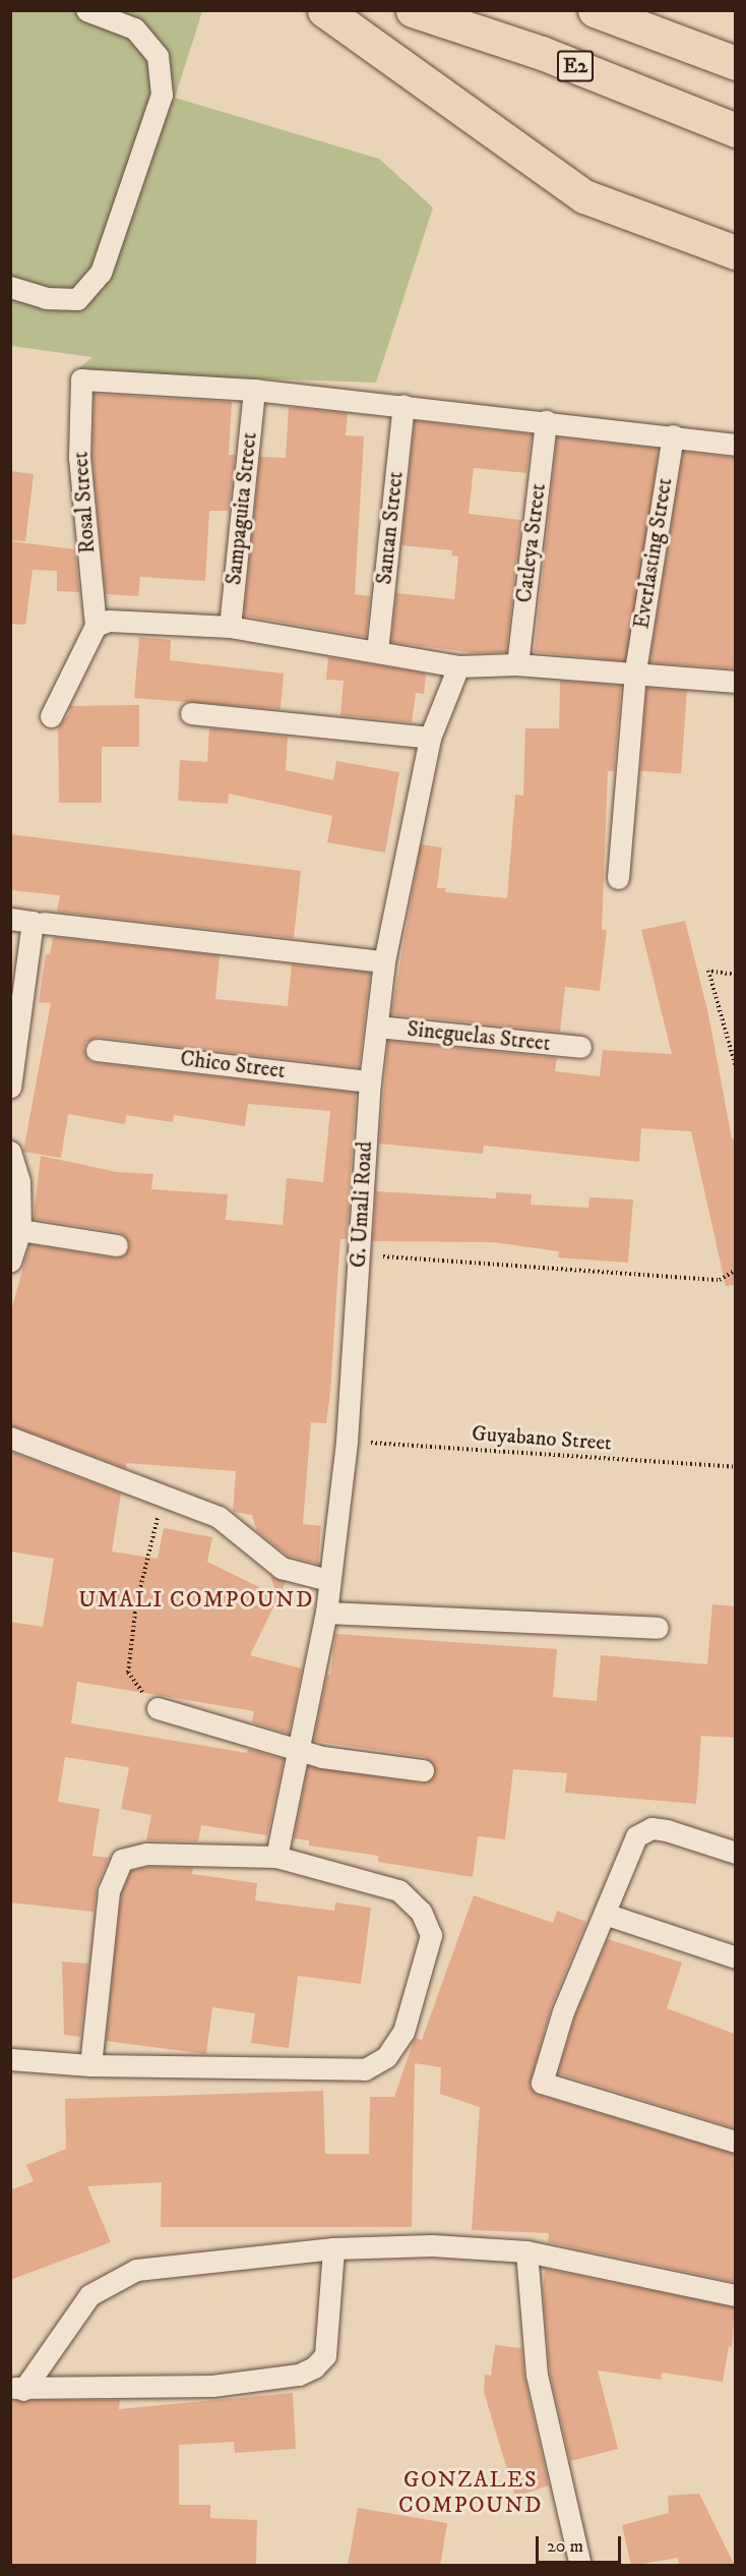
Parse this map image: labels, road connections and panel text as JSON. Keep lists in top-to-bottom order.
{
  "streets": {
    "highway": ["E2"],
    "street": [
      "Rosal Street",
      "Sampaguita Street",
      "Santan Street",
      "Catleya Street",
      "Everlasting Street",
      "Sineguelas Street",
      "Chico Street",
      "G. Umali Road"
    ],
    "path": ["Guyabano Street"]
  },
  "crossings": [
    ["Rosal Street", "Sampaguita Street"],
    ["Sineguelas Street", "G. Umali Road"],
    ["Chico Street", "G. Umali Road"],
    ["G. Umali Road", "Guyabano Street"]
  ],
  "districts": ["UMALI COMPOUND", "GONZALES COMPOUND"],
  "scale_bar": "20 m"
}
